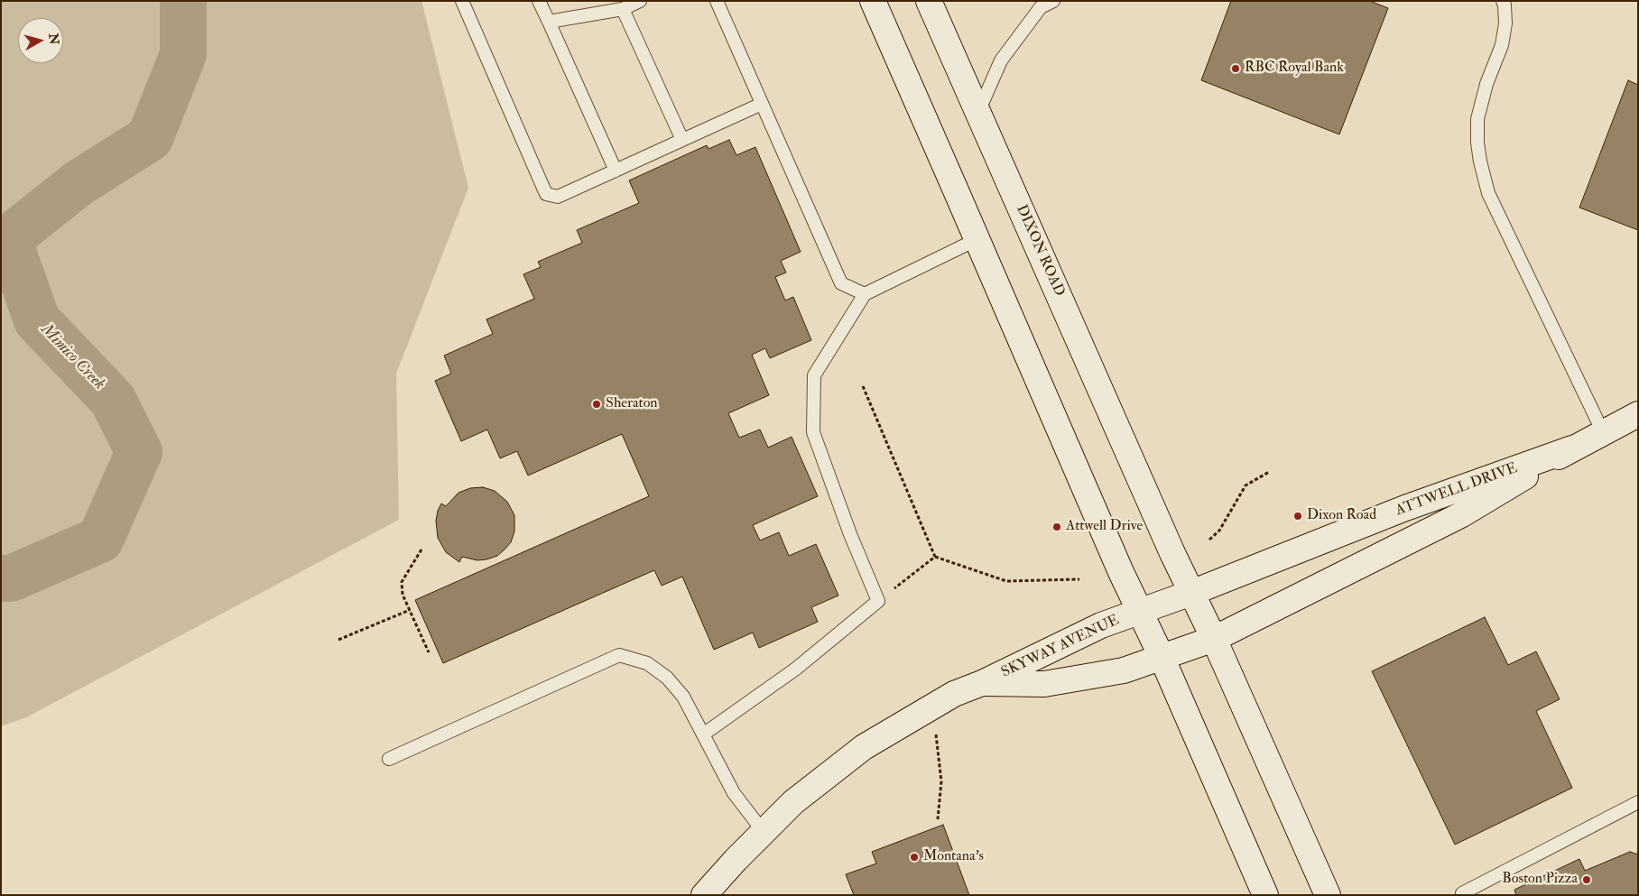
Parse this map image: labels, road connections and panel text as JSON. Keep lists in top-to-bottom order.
{
  "streets": {
    "main road": ["DIXON ROAD", "ATTWELL DRIVE", "SKYWAY AVENUE"]
  },
  "crossings": [
    ["DIXON ROAD", "ATTWELL DRIVE"],
    ["ATTWELL DRIVE", "SKYWAY AVENUE"]
  ],
  "water": ["Mimico Creek"],
  "places": [
    "RBC Royal Bank",
    "Sheraton",
    "Dixon Road",
    "Attwell Drive",
    "Montana's",
    "Boston Pizza"
  ],
  "north": "right"
}
